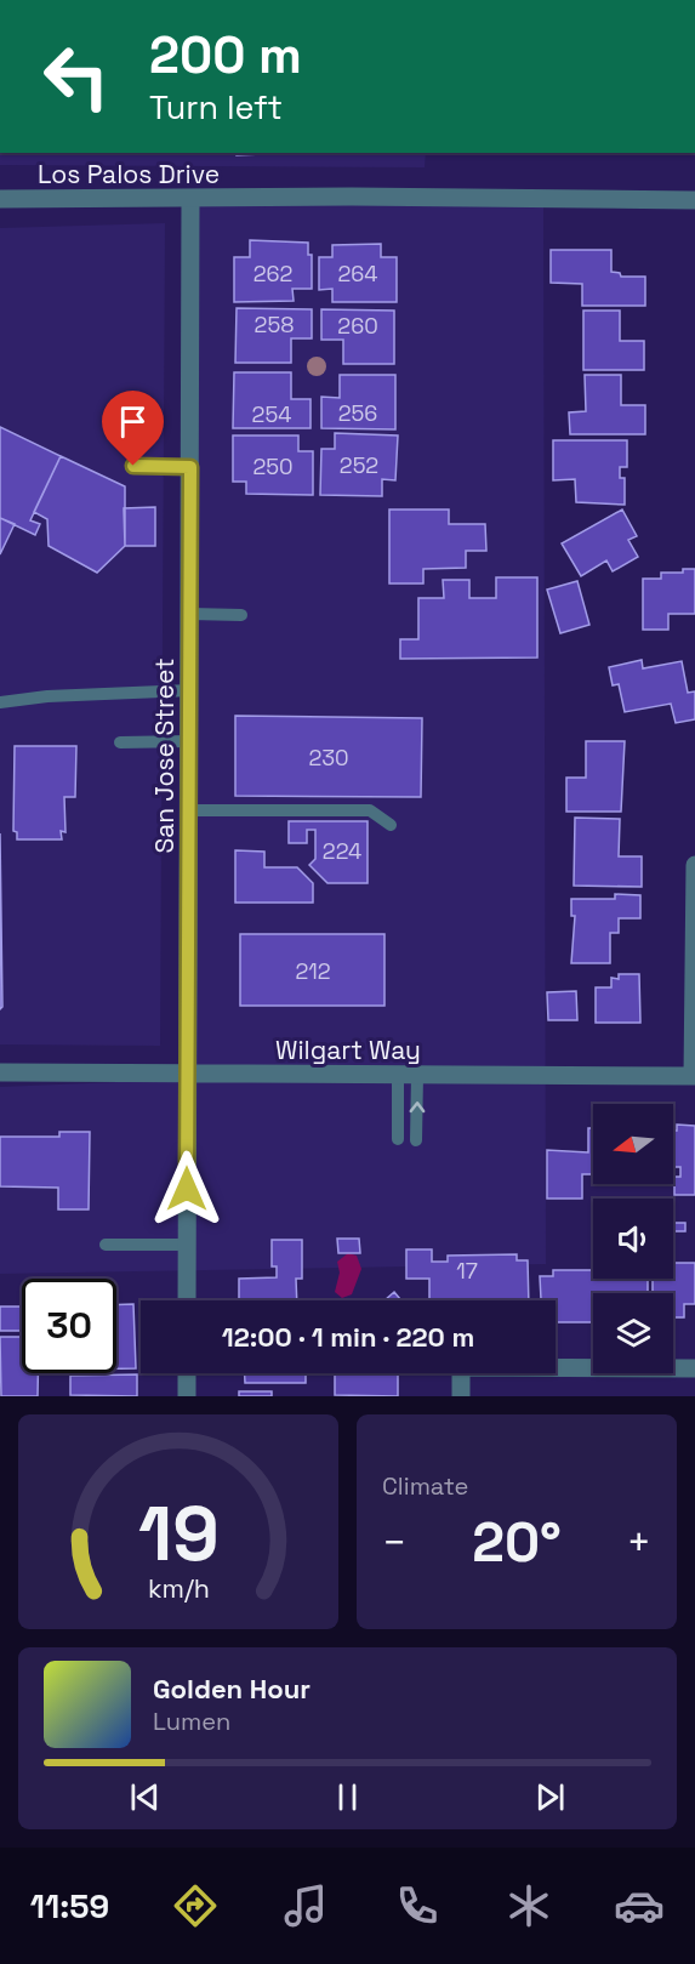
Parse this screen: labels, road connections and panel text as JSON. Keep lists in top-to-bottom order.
{
  "streets": {
    "street": ["Los Palos Drive", "San Jose Street", "Wilgart Way"]
  },
  "crossings": [
    ["Los Palos Drive", "San Jose Street"],
    ["San Jose Street", "Wilgart Way"]
  ],
  "house_numbers": [
    "262",
    "264",
    "258",
    "260",
    "256",
    "254",
    "252",
    "250",
    "230",
    "224",
    "212",
    "17"
  ],
  "north": "left",
  "page": {
    "turn": ["200 m", "Turn left"],
    "limit": "30",
    "trip": "12:00 · 1 min · 220 m",
    "tile": "Climate",
    "heat": ["−", "20°", "+"],
    "song": ["Golden Hour", "Lumen"],
    "tabs": "11:59",
    "gauge": ["19", "km/h"]
  }
}
